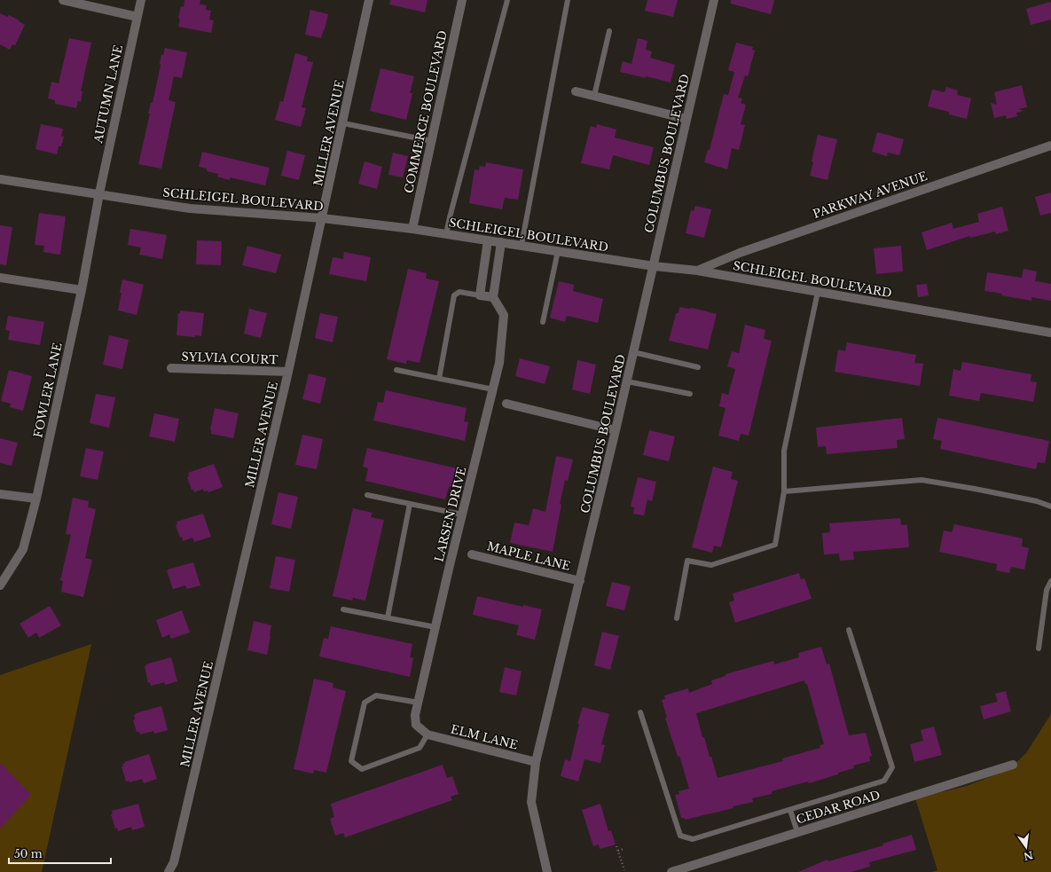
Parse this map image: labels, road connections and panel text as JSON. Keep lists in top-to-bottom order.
{
  "streets": {
    "street": [
      "AUTUMN LANE",
      "COMMERCE BOULEVARD",
      "MILLER AVENUE",
      "COLUMBUS BOULEVARD",
      "PARKWAY AVENUE",
      "SCHLEIGEL BOULEVARD",
      "SYLVIA COURT",
      "FOWLER LANE",
      "LARSEN DRIVE",
      "MAPLE LANE",
      "ELM LANE",
      "CEDAR ROAD"
    ]
  },
  "crossings": [
    ["AUTUMN LANE", "SCHLEIGEL BOULEVARD"],
    ["AUTUMN LANE", "FOWLER LANE"],
    ["COMMERCE BOULEVARD", "SCHLEIGEL BOULEVARD"],
    ["MILLER AVENUE", "SCHLEIGEL BOULEVARD"],
    ["MILLER AVENUE", "SYLVIA COURT"],
    ["COLUMBUS BOULEVARD", "SCHLEIGEL BOULEVARD"],
    ["COLUMBUS BOULEVARD", "MAPLE LANE"],
    ["COLUMBUS BOULEVARD", "ELM LANE"],
    ["PARKWAY AVENUE", "SCHLEIGEL BOULEVARD"],
    ["SCHLEIGEL BOULEVARD", "FOWLER LANE"],
    ["LARSEN DRIVE", "ELM LANE"]
  ],
  "scale_bar": "50 m",
  "north": "bottom"
}
